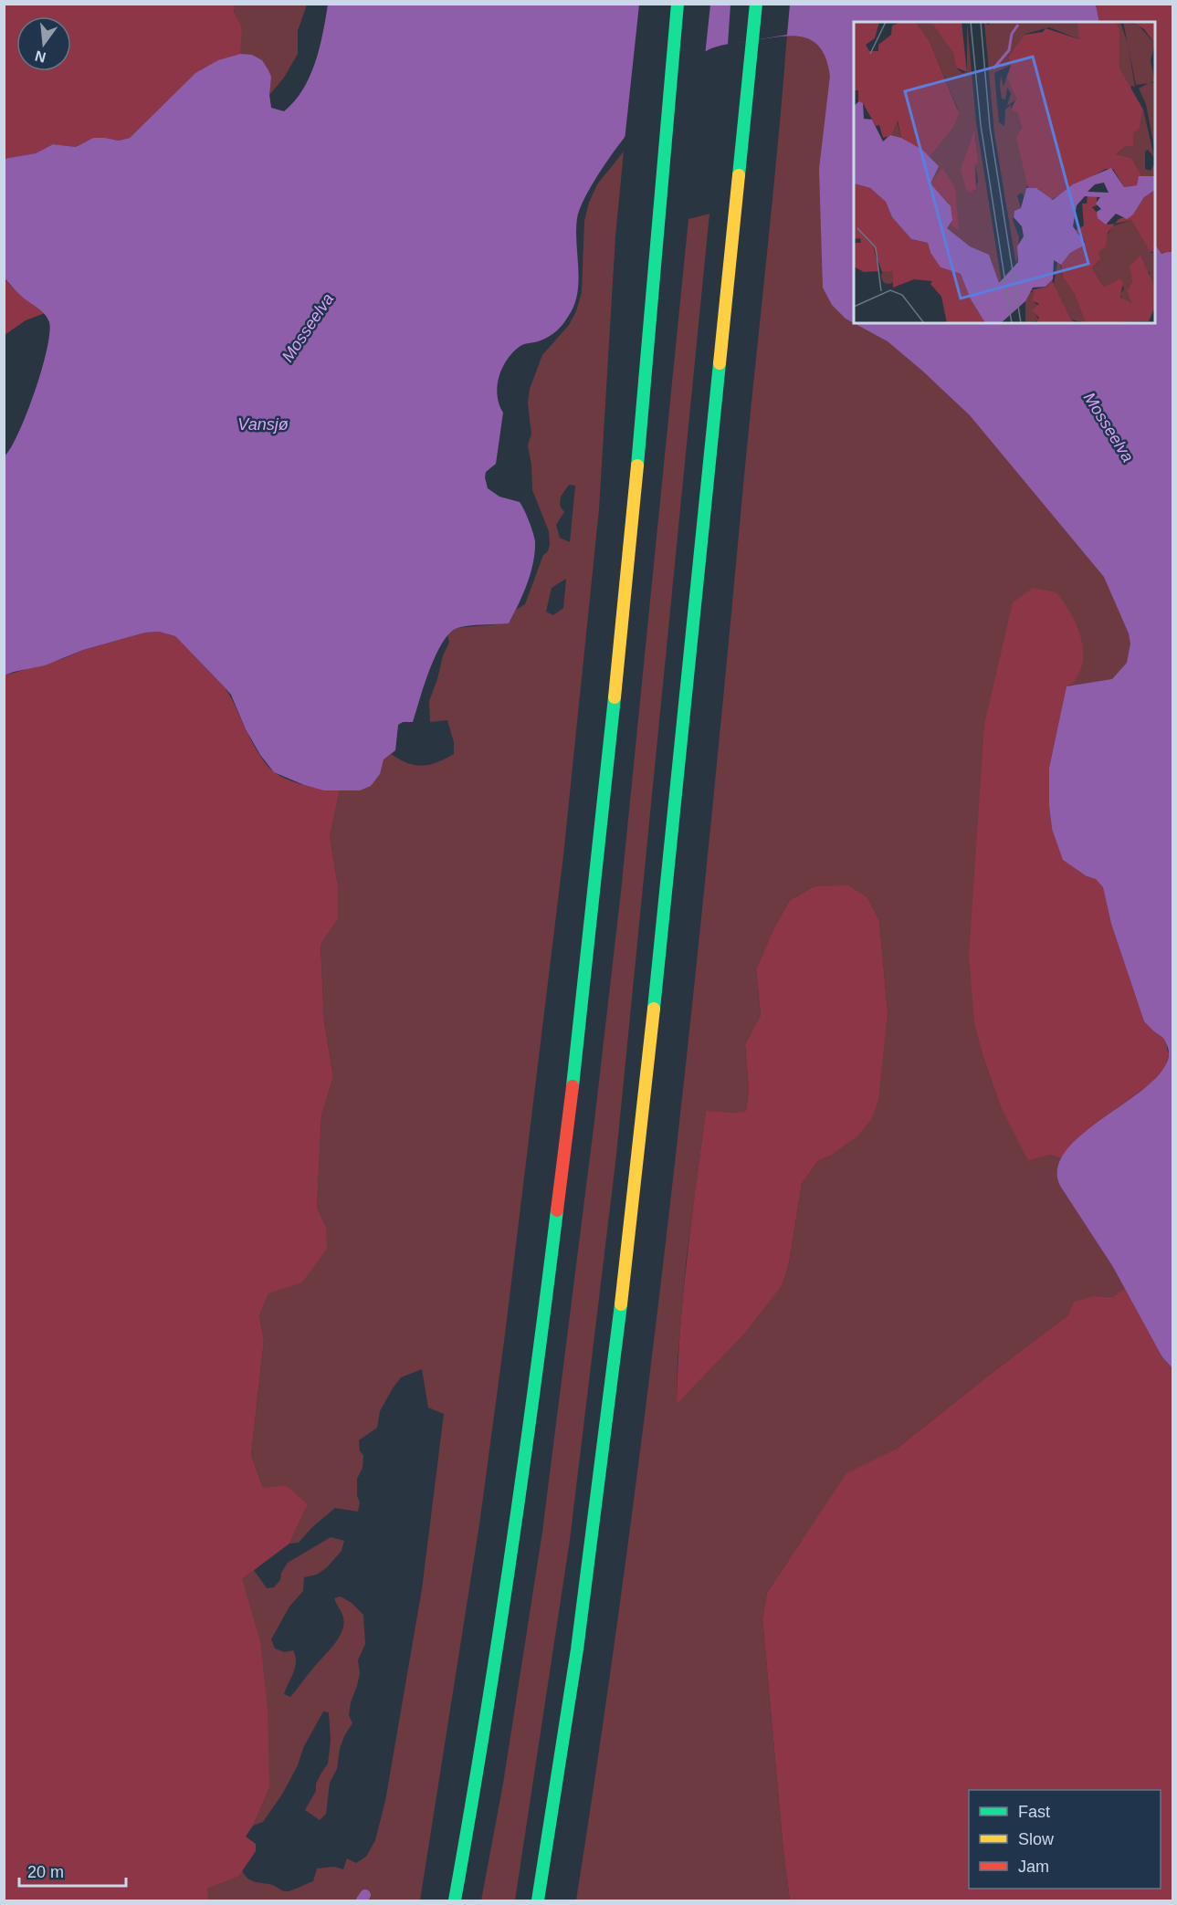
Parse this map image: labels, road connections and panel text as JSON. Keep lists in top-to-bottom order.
{
  "water": ["Mosseelva", "Vansjø"],
  "legend": ["Fast", "Slow", "Jam"],
  "scale_bar": "20 m",
  "north": "bottom"
}
